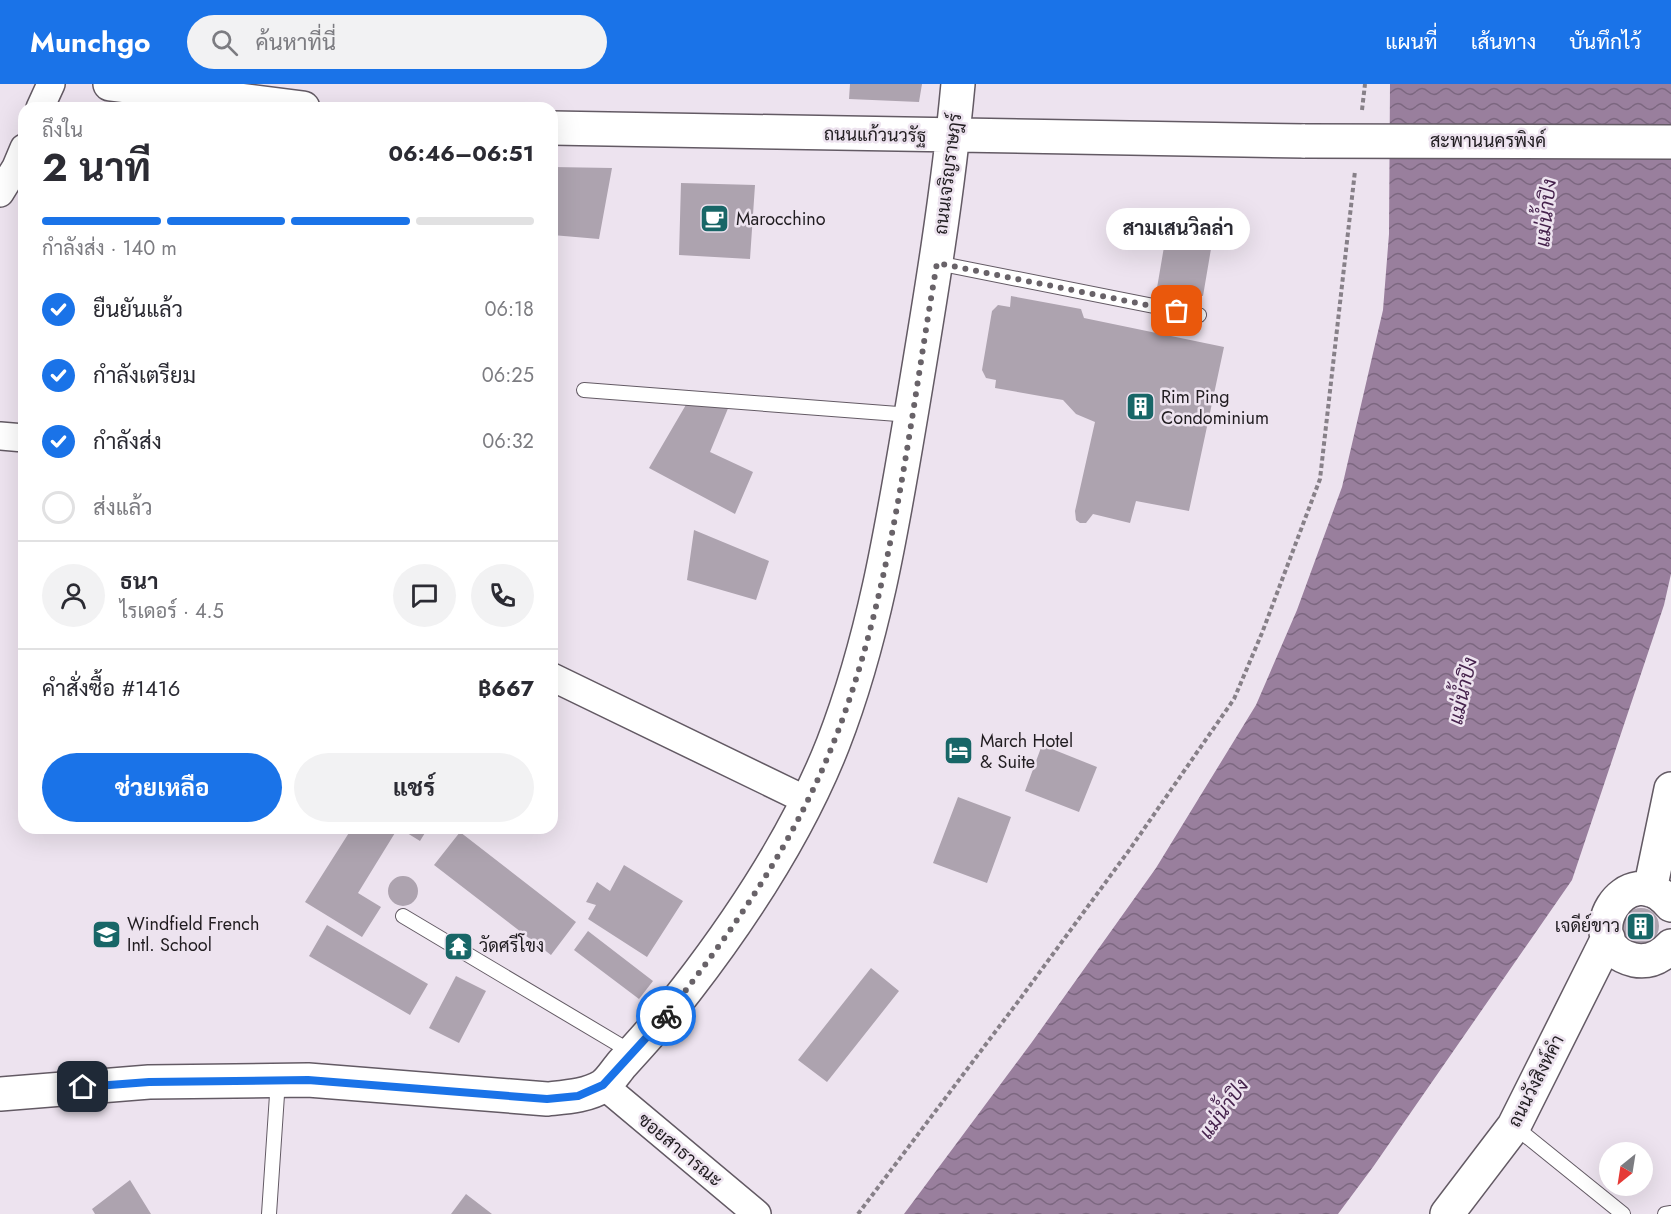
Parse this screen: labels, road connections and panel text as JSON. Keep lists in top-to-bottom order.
{
  "streets": {
    "street": [
      "ถนนแก้วนวรัฐ",
      "สะพานนครพิงค์",
      "ถนนเจริญราษฎร์",
      "ถนนวังสิงห์คำ",
      "ซอยสาธารณะ"
    ]
  },
  "crossings": [
    ["ถนนแก้วนวรัฐ", "สะพานนครพิงค์"],
    ["ถนนแก้วนวรัฐ", "ถนนเจริญราษฎร์"],
    ["ถนนเจริญราษฎร์", "ซอยสาธารณะ"]
  ],
  "water": ["แม่น้ำปิง"],
  "places": {
    "cafe": ["Marocchino"],
    "other": ["สามเสนวิลล่า"],
    "building": ["Rim Ping Condominium", "เจดีย์ขาว"],
    "hotel": ["March Hotel & Suite"],
    "school or university": ["Windfield French Intl. School"],
    "temple": ["วัดศรีโขง"]
  },
  "north": "bottom left",
  "page": {
    "header": "Munchgo",
    "search": "ค้นหาที่นี่",
    "nav": ["แผนที่", "เส้นทาง", "บันทึกไว้"],
    "heading": ["2 นาที", "ถึงใน", "06:46–06:51"],
    "panel": [
      "ธนา",
      "ไรเดอร์ · 4.5",
      "คำสั่งซื้อ #1416",
      "฿667"
    ],
    "bar": "กำลังส่ง · 140 m",
    "bubble": "สามเสนวิลล่า",
    "list": [
      ["ยืนยันแล้ว", "06:18"],
      ["กำลังเตรียม", "06:25"],
      ["กำลังส่ง", "06:32"],
      "ส่งแล้ว"
    ],
    "buttons": ["ช่วยเหลือ", "แชร์"]
  }
}
